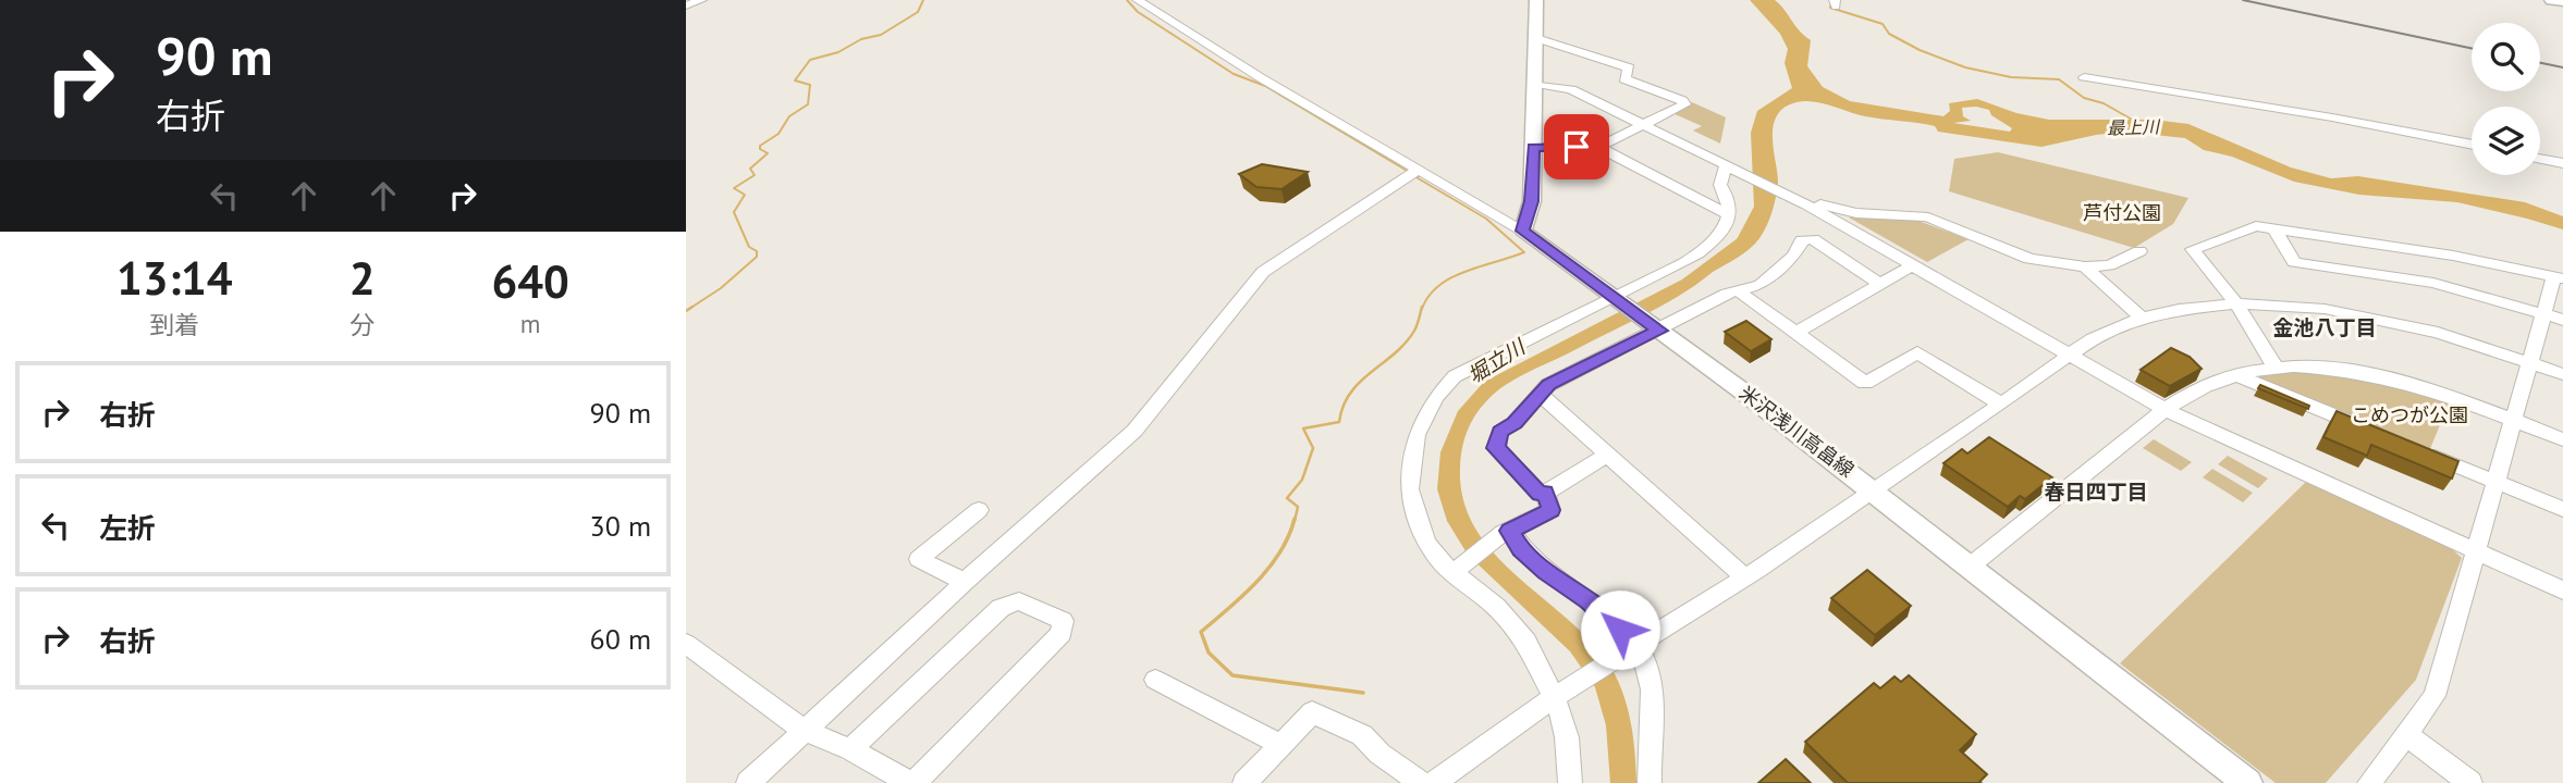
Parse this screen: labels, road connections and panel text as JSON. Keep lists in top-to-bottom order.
{
  "streets": {
    "main road": ["米沢浅川高畠線"]
  },
  "districts": ["金池八丁目", "春日四丁目"],
  "water": ["最上川", "堀立川"],
  "parks": ["芦付公園", "こめつが公園"],
  "page": {
    "turn": ["90 m", "右折"],
    "eta": [
      "13:14",
      "到着",
      "2",
      "分",
      "640",
      "m"
    ],
    "list": [
      {
        "name": "右折",
        "value": "90 m"
      },
      {
        "name": "左折",
        "value": "30 m"
      },
      {
        "name": "右折",
        "value": "60 m"
      }
    ]
  }
}
